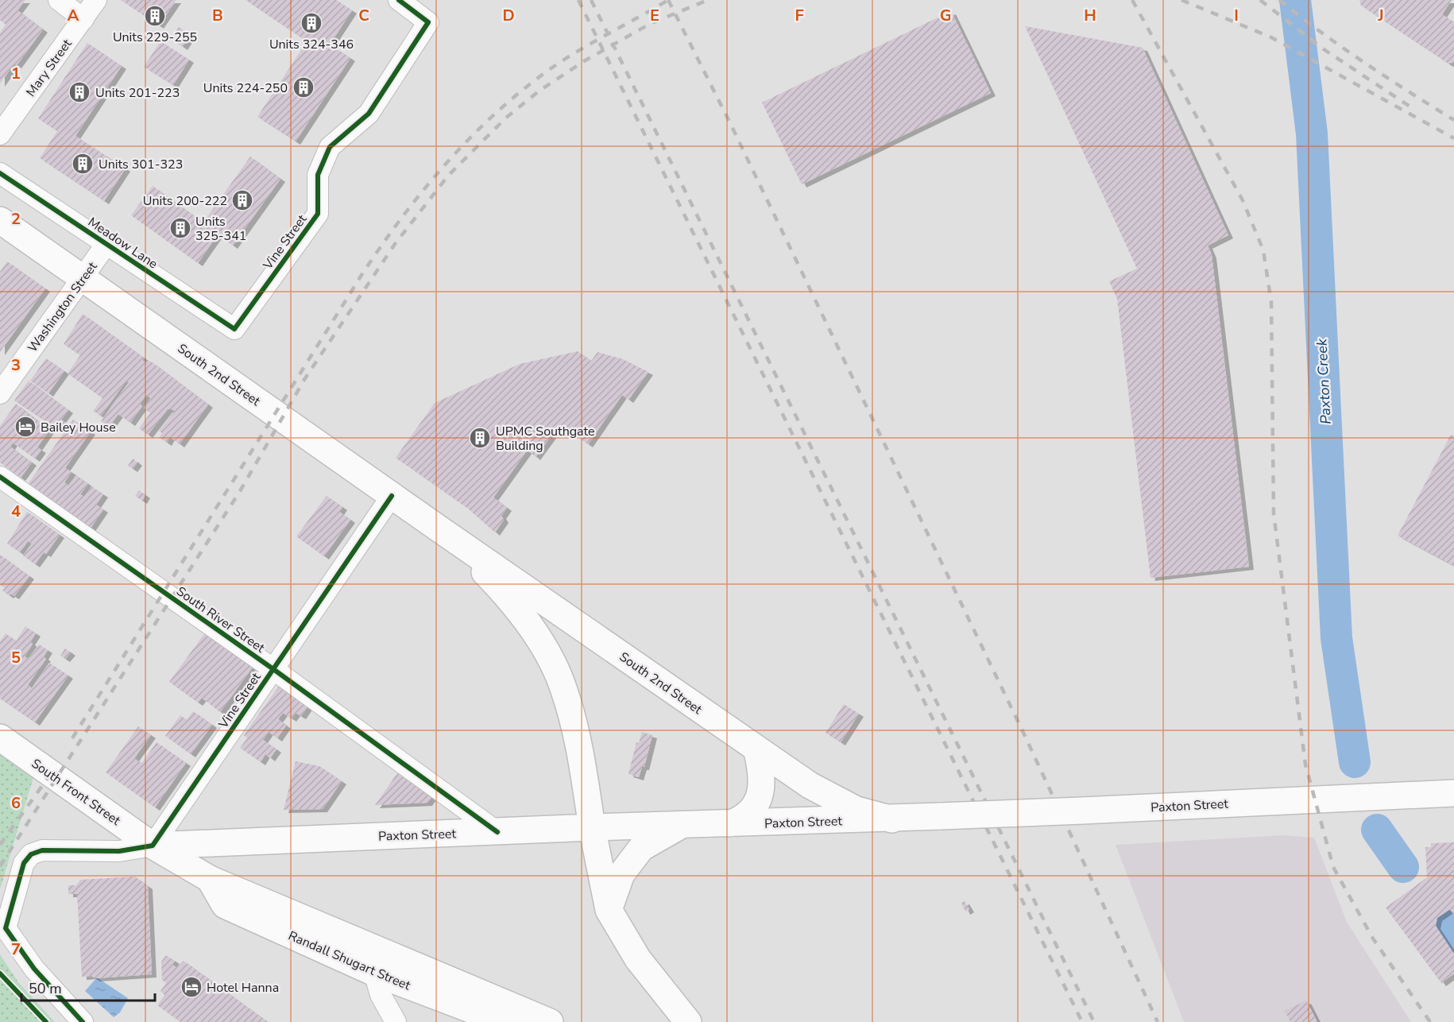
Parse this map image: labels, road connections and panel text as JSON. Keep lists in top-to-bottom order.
{
  "streets": {
    "main road": [
      "South 2nd Street",
      "South Front Street",
      "Paxton Street",
      "Randall Shugart Street"
    ],
    "street": [
      "Mary Street",
      "Vine Street",
      "Meadow Lane",
      "Washington Street",
      "South River Street"
    ]
  },
  "crossings": [
    ["Vine Street", "Meadow Lane"],
    ["Vine Street", "South 2nd Street"],
    ["Vine Street", "South River Street"],
    ["Vine Street", "South Front Street"],
    ["Vine Street", "Paxton Street"],
    ["Meadow Lane", "Washington Street"],
    ["Washington Street", "South 2nd Street"],
    ["South 2nd Street", "Paxton Street"],
    ["South River Street", "Paxton Street"],
    ["South Front Street", "Paxton Street"],
    ["South Front Street", "Randall Shugart Street"]
  ],
  "water": ["Paxton Creek"],
  "places": {
    "building": [
      "Units 229-255",
      "Units 324-346",
      "Units 224-250",
      "Units 201-223",
      "Units 301-323",
      "Units 200-222",
      "Units 325-341",
      "UPMC Southgate Building"
    ],
    "hotel": ["Bailey House", "Hotel Hanna"]
  },
  "scale_bar": "50 m",
  "grid": {
    "columns": [
      "A",
      "B",
      "C",
      "D",
      "E",
      "F",
      "G",
      "H",
      "I",
      "J"
    ],
    "rows": [
      "1",
      "2",
      "3",
      "4",
      "5",
      "6",
      "7"
    ]
  }
}
